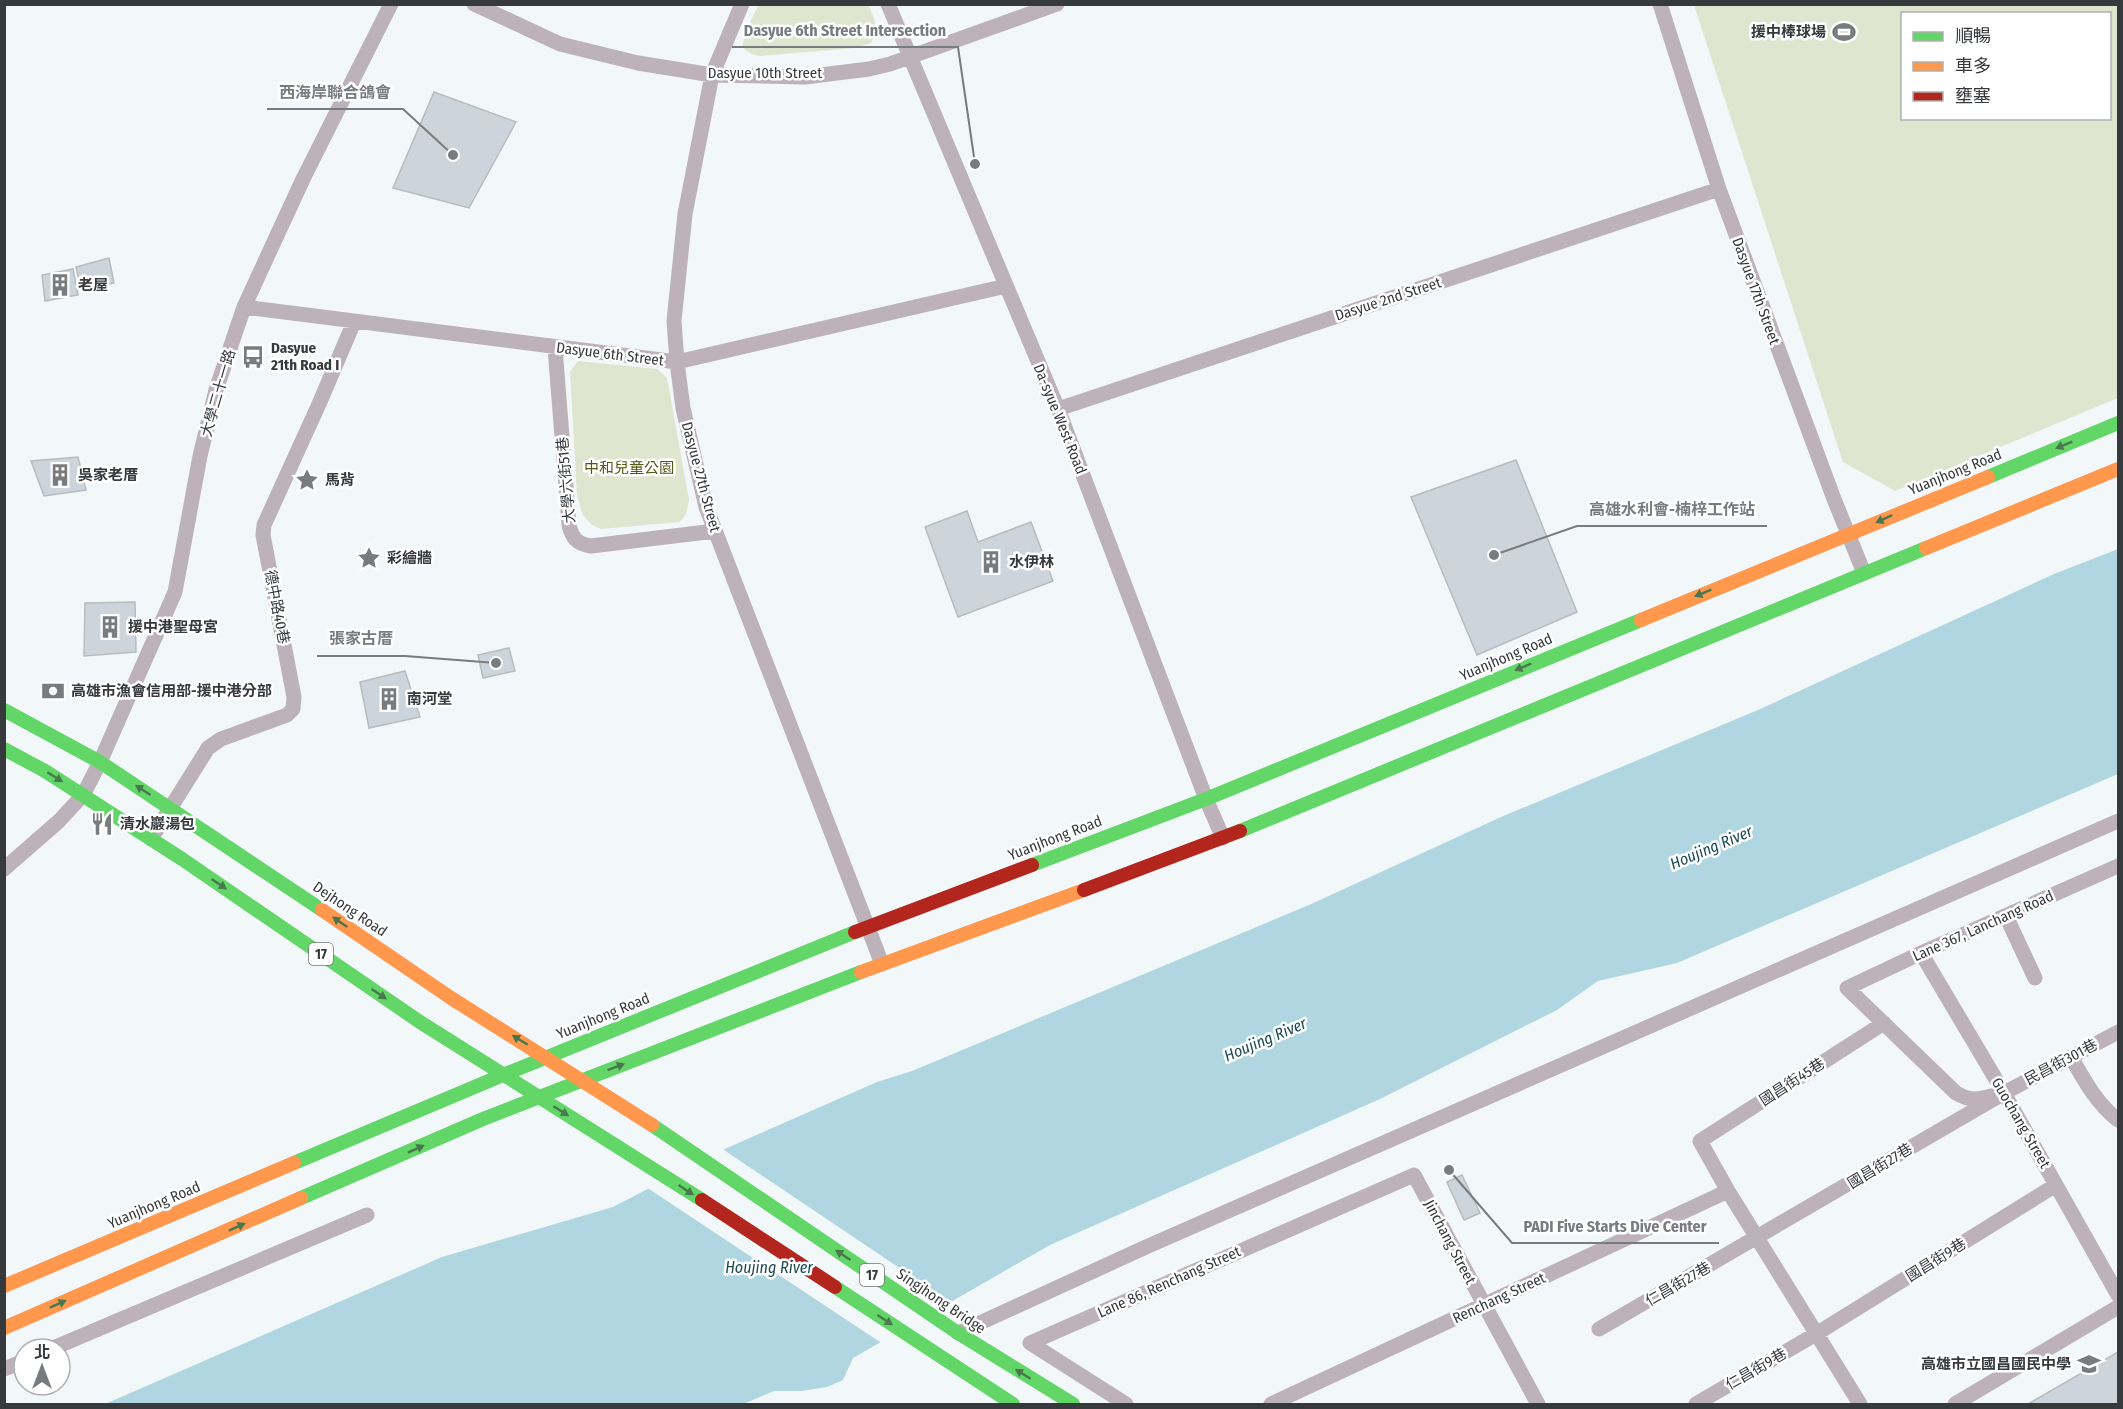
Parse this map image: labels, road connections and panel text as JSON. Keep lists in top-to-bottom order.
{
  "streets": {
    "street": [
      "Dasyue 10th Street",
      "Dasyue 17th Street",
      "Dasyue 2nd Street",
      "Dasyue 6th Street",
      "大學二十一路",
      "Da-syue West Road",
      "Yuanjhong Road",
      "Dasyue 27th Street",
      "大學六街51巷",
      "德中路40巷",
      "Dejhong Road",
      "Lane 367, Lanchang Road",
      "17",
      "民昌街301巷",
      "國昌街45巷",
      "Guochang Street",
      "國昌街27巷",
      "Jinchang Street",
      "國昌街9巷",
      "Lane 86, Renchang Street",
      "仁昌街27巷",
      "Renchang Street",
      "Singjhong Bridge",
      "仁昌街9巷"
    ]
  },
  "crossings": [
    ["Dasyue 10th Street", "Da-syue West Road"],
    ["Dasyue 10th Street", "Dasyue 27th Street"],
    ["Dasyue 17th Street", "Dasyue 2nd Street"],
    ["Dasyue 17th Street", "Yuanjhong Road"],
    ["Dasyue 2nd Street", "Da-syue West Road"],
    ["Dasyue 6th Street", "大學二十一路"],
    ["Dasyue 6th Street", "Da-syue West Road"],
    ["Dasyue 6th Street", "Dasyue 27th Street"],
    ["Dasyue 6th Street", "大學六街51巷"],
    ["Dasyue 6th Street", "德中路40巷"],
    ["大學二十一路", "Dejhong Road"],
    ["大學二十一路", "17"],
    ["Da-syue West Road", "Yuanjhong Road"],
    ["Yuanjhong Road", "Dasyue 27th Street"],
    ["Yuanjhong Road", "Dejhong Road"],
    ["Yuanjhong Road", "17"],
    ["Dasyue 27th Street", "大學六街51巷"],
    ["德中路40巷", "Dejhong Road"],
    ["德中路40巷", "17"],
    ["Dejhong Road", "Singjhong Bridge"],
    ["Lane 367, Lanchang Road", "國昌街45巷"],
    ["Lane 367, Lanchang Road", "Guochang Street"],
    ["民昌街301巷", "Guochang Street"],
    ["民昌街301巷", "國昌街27巷"],
    ["國昌街45巷", "Renchang Street"],
    ["Guochang Street", "國昌街27巷"],
    ["Guochang Street", "國昌街9巷"],
    ["國昌街27巷", "仁昌街27巷"],
    ["Jinchang Street", "Lane 86, Renchang Street"],
    ["Jinchang Street", "Renchang Street"],
    ["國昌街9巷", "仁昌街9巷"]
  ],
  "water": ["Houjing River"],
  "parks": ["中和兒童公園"],
  "places": {
    "sports": ["援中棒球場"],
    "other": [
      "西海岸聯合鴿會",
      "Dasyue 6th Street Intersection",
      "高雄水利會-楠梓工作站",
      "張家古厝",
      "PADI Five Starts Dive Center"
    ],
    "building": [
      "老屋",
      "吳家老厝",
      "水伊林",
      "援中港聖母宮",
      "南河堂"
    ],
    "bus stop": ["Dasyue 21th Road I"],
    "place": ["馬背", "彩繪牆"],
    "bank": ["高雄市漁會信用部-援中港分部"],
    "restaurant": ["清水巖湯包"],
    "school or university": ["高雄市立國昌國民中學"]
  },
  "legend": ["順暢", "車多", "壅塞"],
  "north": "top"
}
